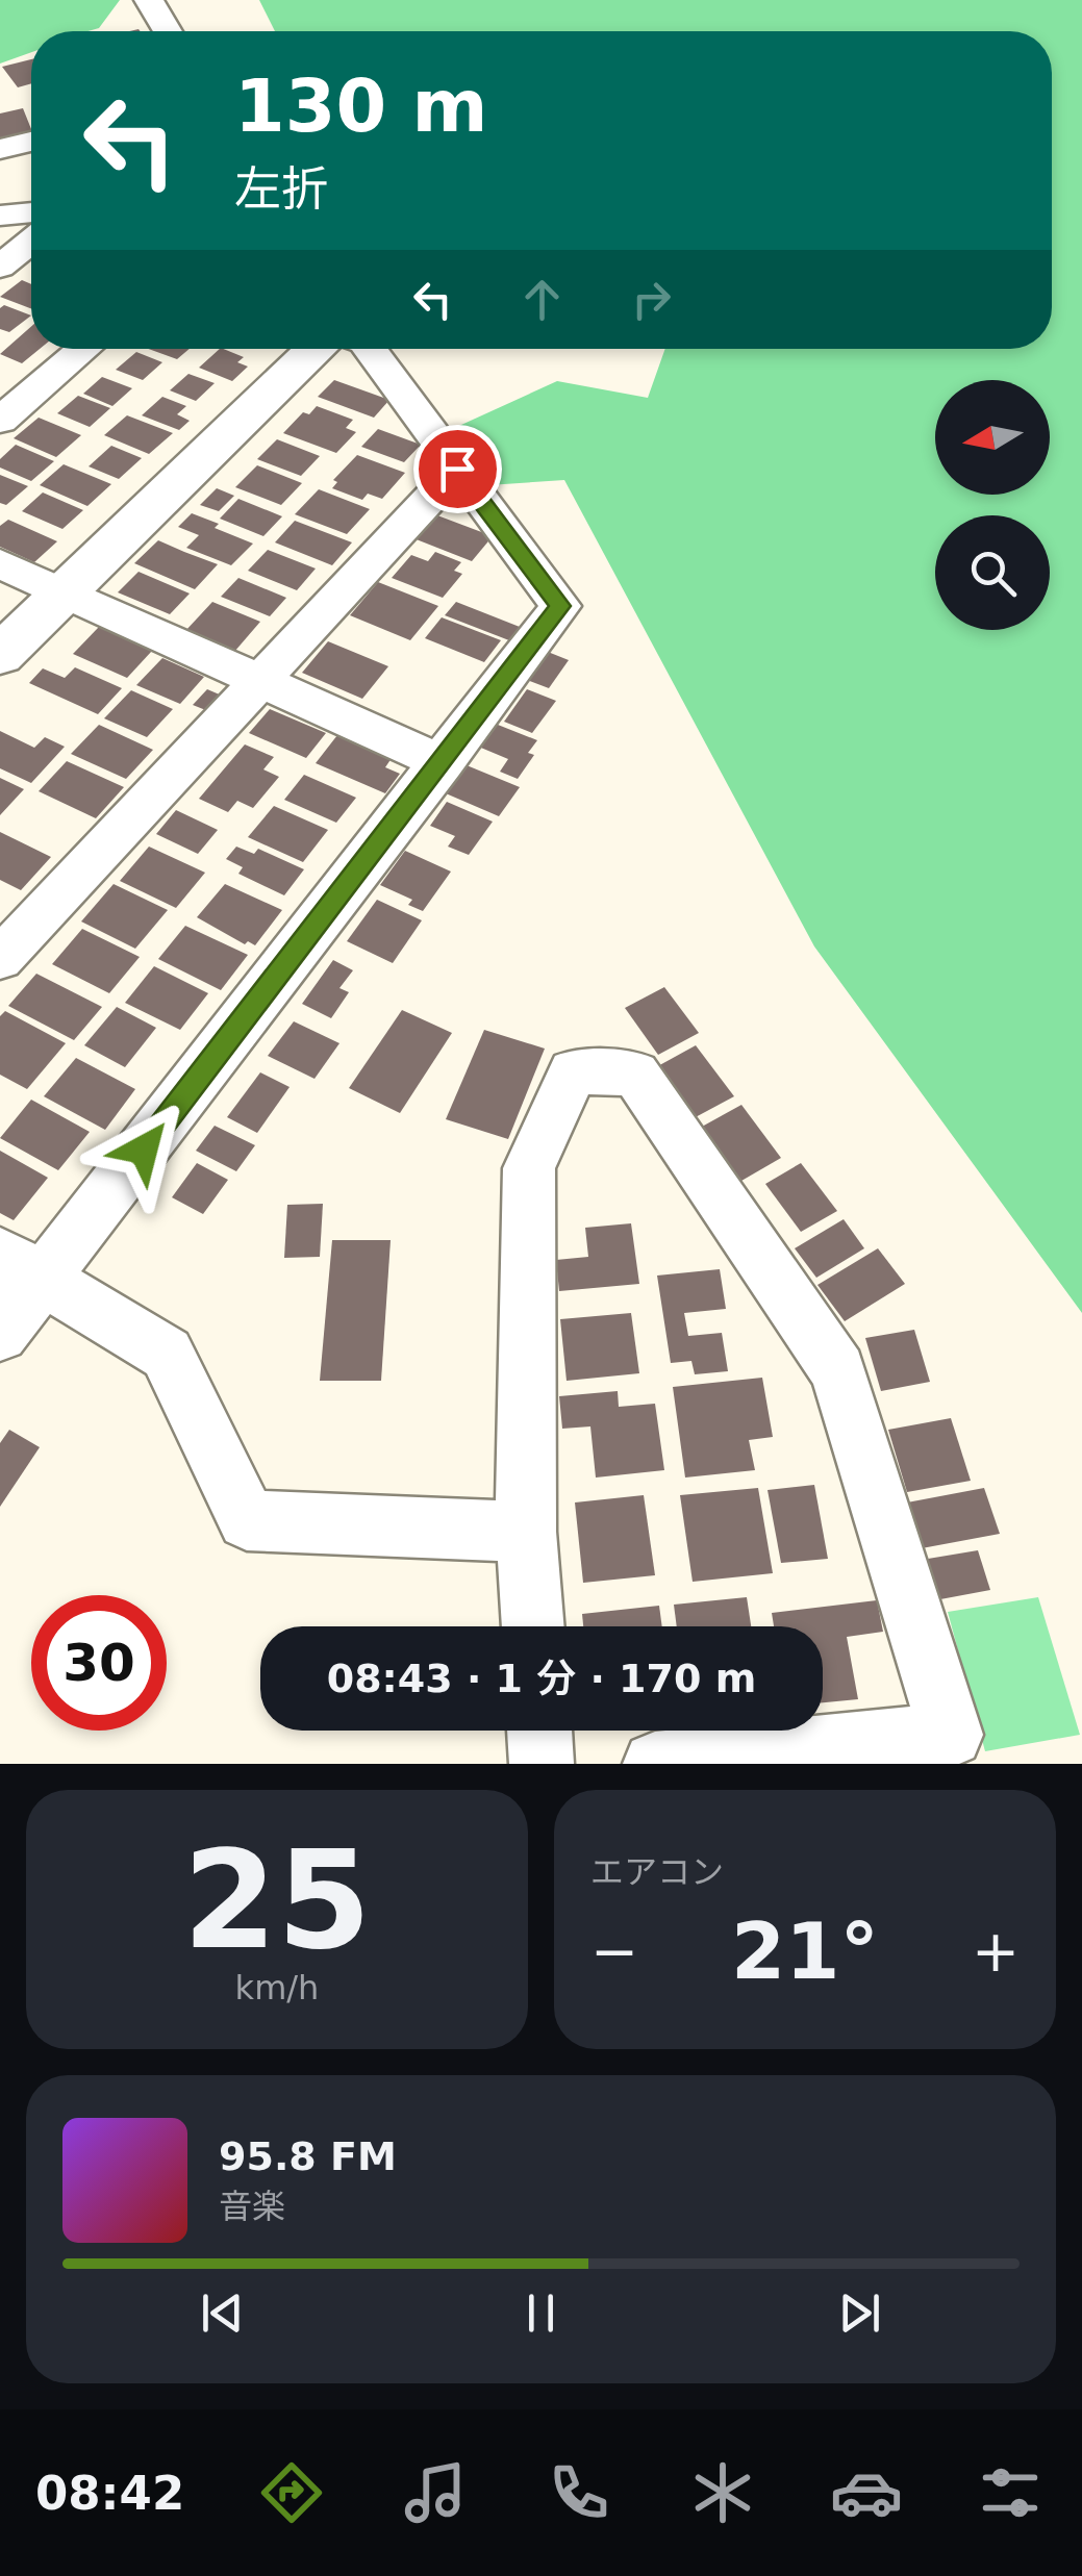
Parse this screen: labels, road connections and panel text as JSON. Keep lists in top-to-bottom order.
{
  "north": "left",
  "page": {
    "turn": ["130 m", "左折"],
    "limit": "30",
    "trip": "08:43 · 1 分 · 170 m",
    "tile": [
      ["25", "km/h"],
      "エアコン"
    ],
    "heat": ["−", "21°", "+"],
    "song": ["95.8 FM", "音楽"],
    "tabs": "08:42"
  }
}
